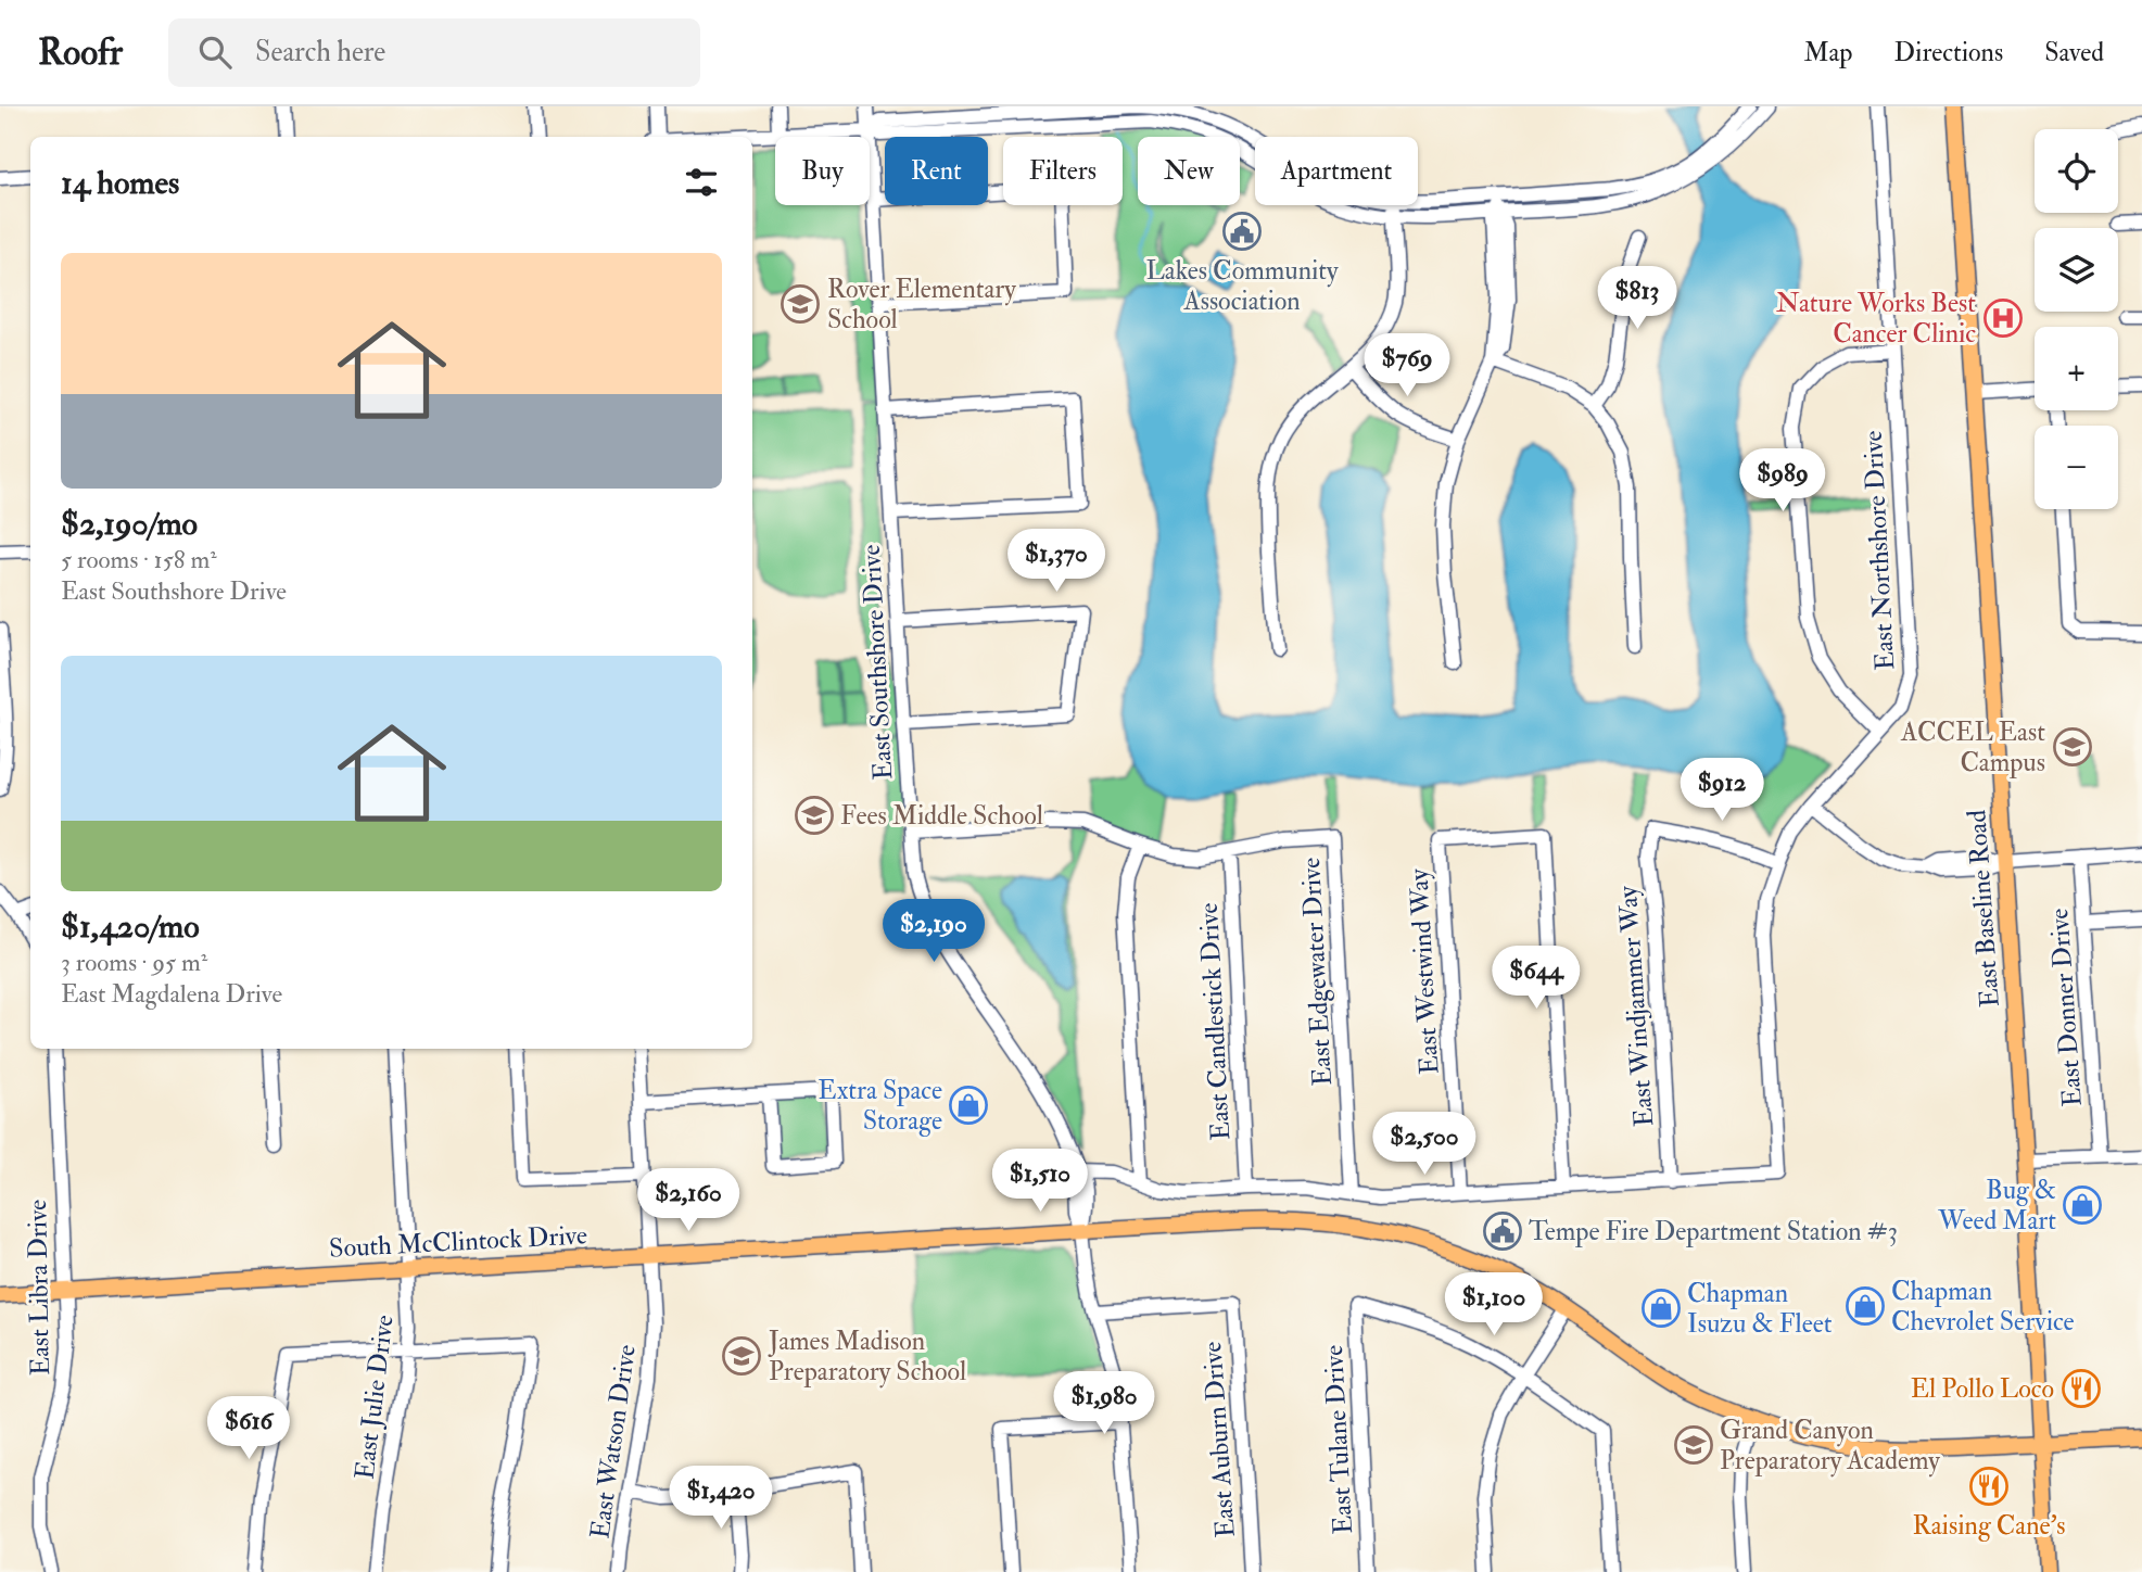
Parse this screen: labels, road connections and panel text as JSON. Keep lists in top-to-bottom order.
{
  "streets": {
    "main road": ["East Baseline Road", "South McClintock Drive"],
    "street": [
      "East Northshore Drive",
      "East Southshore Drive",
      "East Edgewater Drive",
      "East Westwind Way",
      "East Windjammer Way",
      "East Donner Drive",
      "East Candlestick Drive",
      "East Libra Drive",
      "East Julie Drive",
      "East Auburn Drive",
      "East Tulane Drive",
      "East Watson Drive"
    ]
  },
  "crossings": [
    ["East Northshore Drive", "East Windjammer Way"],
    ["East Southshore Drive", "South McClintock Drive"],
    ["East Southshore Drive", "East Auburn Drive"],
    ["East Baseline Road", "South McClintock Drive"],
    ["East Edgewater Drive", "East Candlestick Drive"],
    ["South McClintock Drive", "East Libra Drive"],
    ["South McClintock Drive", "East Julie Drive"],
    ["South McClintock Drive", "East Watson Drive"]
  ],
  "places": {
    "public building": ["Lakes Community Association", "Tempe Fire Department Station #3"],
    "school or university": [
      "Rover Elementary School",
      "ACCEL East Campus",
      "Fees Middle School",
      "James Madison Preparatory School",
      "Grand Canyon Preparatory Academy"
    ],
    "hospital": ["Nature Works Best Cancer Clinic"],
    "shop": [
      "Extra Space Storage",
      "Bug & Weed Mart",
      "Chapman Chevrolet Service",
      "Chapman Isuzu & Fleet"
    ],
    "restaurant": ["El Pollo Loco", "Raising Cane's"]
  },
  "page": {
    "header": "Roofr",
    "search": "Search here",
    "nav": ["Map", "Directions", "Saved"],
    "map_buttons": ["+", "−"],
    "chip": [
      "Buy",
      "Rent",
      "Filters",
      "New",
      "Apartment"
    ],
    "heading": "14 homes",
    "list": [
      {
        "name": "$2,190/mo",
        "note": "5 rooms · 158 m² · East Southshore Drive"
      },
      {
        "name": "$1,420/mo",
        "note": "3 rooms · 95 m² · East Magdalena Drive"
      }
    ],
    "price": [
      "$813",
      "$769",
      "$989",
      "$1,370",
      "$912",
      "$2,190",
      "$644",
      "$2,500",
      "$1,510",
      "$2,160",
      "$1,100",
      "$1,980",
      "$616",
      "$1,420"
    ]
  }
}
